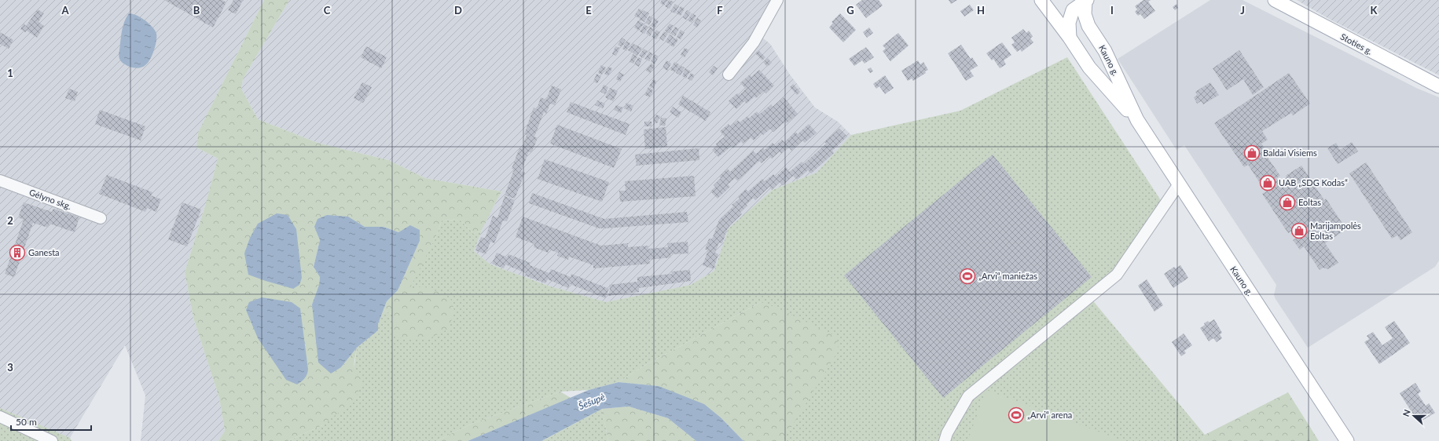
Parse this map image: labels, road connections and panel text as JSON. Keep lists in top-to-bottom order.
{
  "streets": {
    "main road": ["Stoties g.", "Kauno g."],
    "street": ["Gėlyno skg."]
  },
  "water": ["Šešupė"],
  "places": {
    "shop": [
      "Baldai Visiems",
      "UAB „SDG Kodas“",
      "Eoltas",
      "Marijampolės Eoltas"
    ],
    "building": ["Ganesta"],
    "sports": ["„Arvi“ maniežas", "„Arvi“ arena"]
  },
  "scale_bar": "50 m",
  "north": "left",
  "grid": {
    "columns": [
      "A",
      "B",
      "C",
      "D",
      "E",
      "F",
      "G",
      "H",
      "I",
      "J",
      "K"
    ],
    "rows": ["1", "2", "3"]
  }
}
